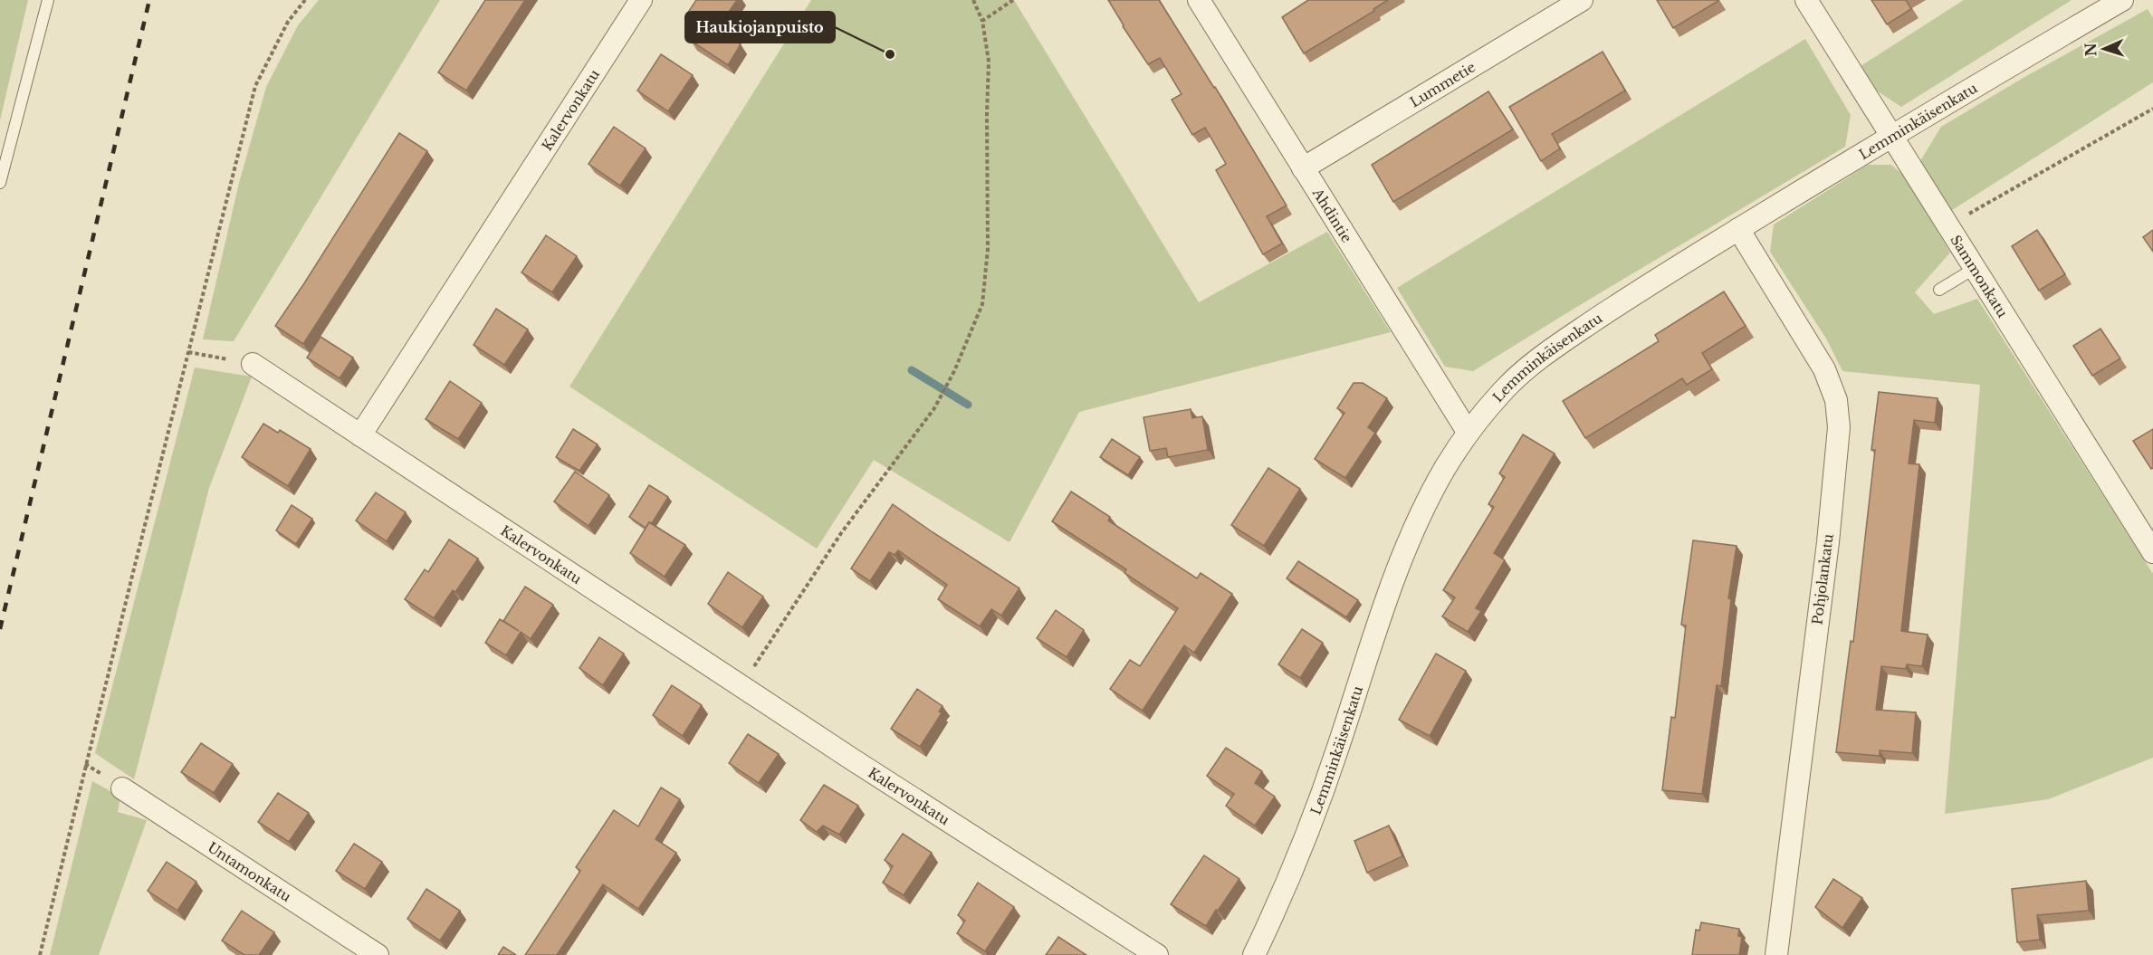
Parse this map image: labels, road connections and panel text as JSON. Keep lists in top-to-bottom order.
{
  "streets": {
    "street": [
      "Lummetie",
      "Kalervonkatu",
      "Lemminkäisenkatu",
      "Ahdintie",
      "Sammonkatu",
      "Pohjolankatu",
      "Untamonkatu"
    ]
  },
  "crossings": [
    ["Lummetie", "Ahdintie"],
    ["Lemminkäisenkatu", "Ahdintie"],
    ["Lemminkäisenkatu", "Sammonkatu"],
    ["Lemminkäisenkatu", "Pohjolankatu"]
  ],
  "places": ["Haukiojanpuisto"],
  "north": "left"
}
